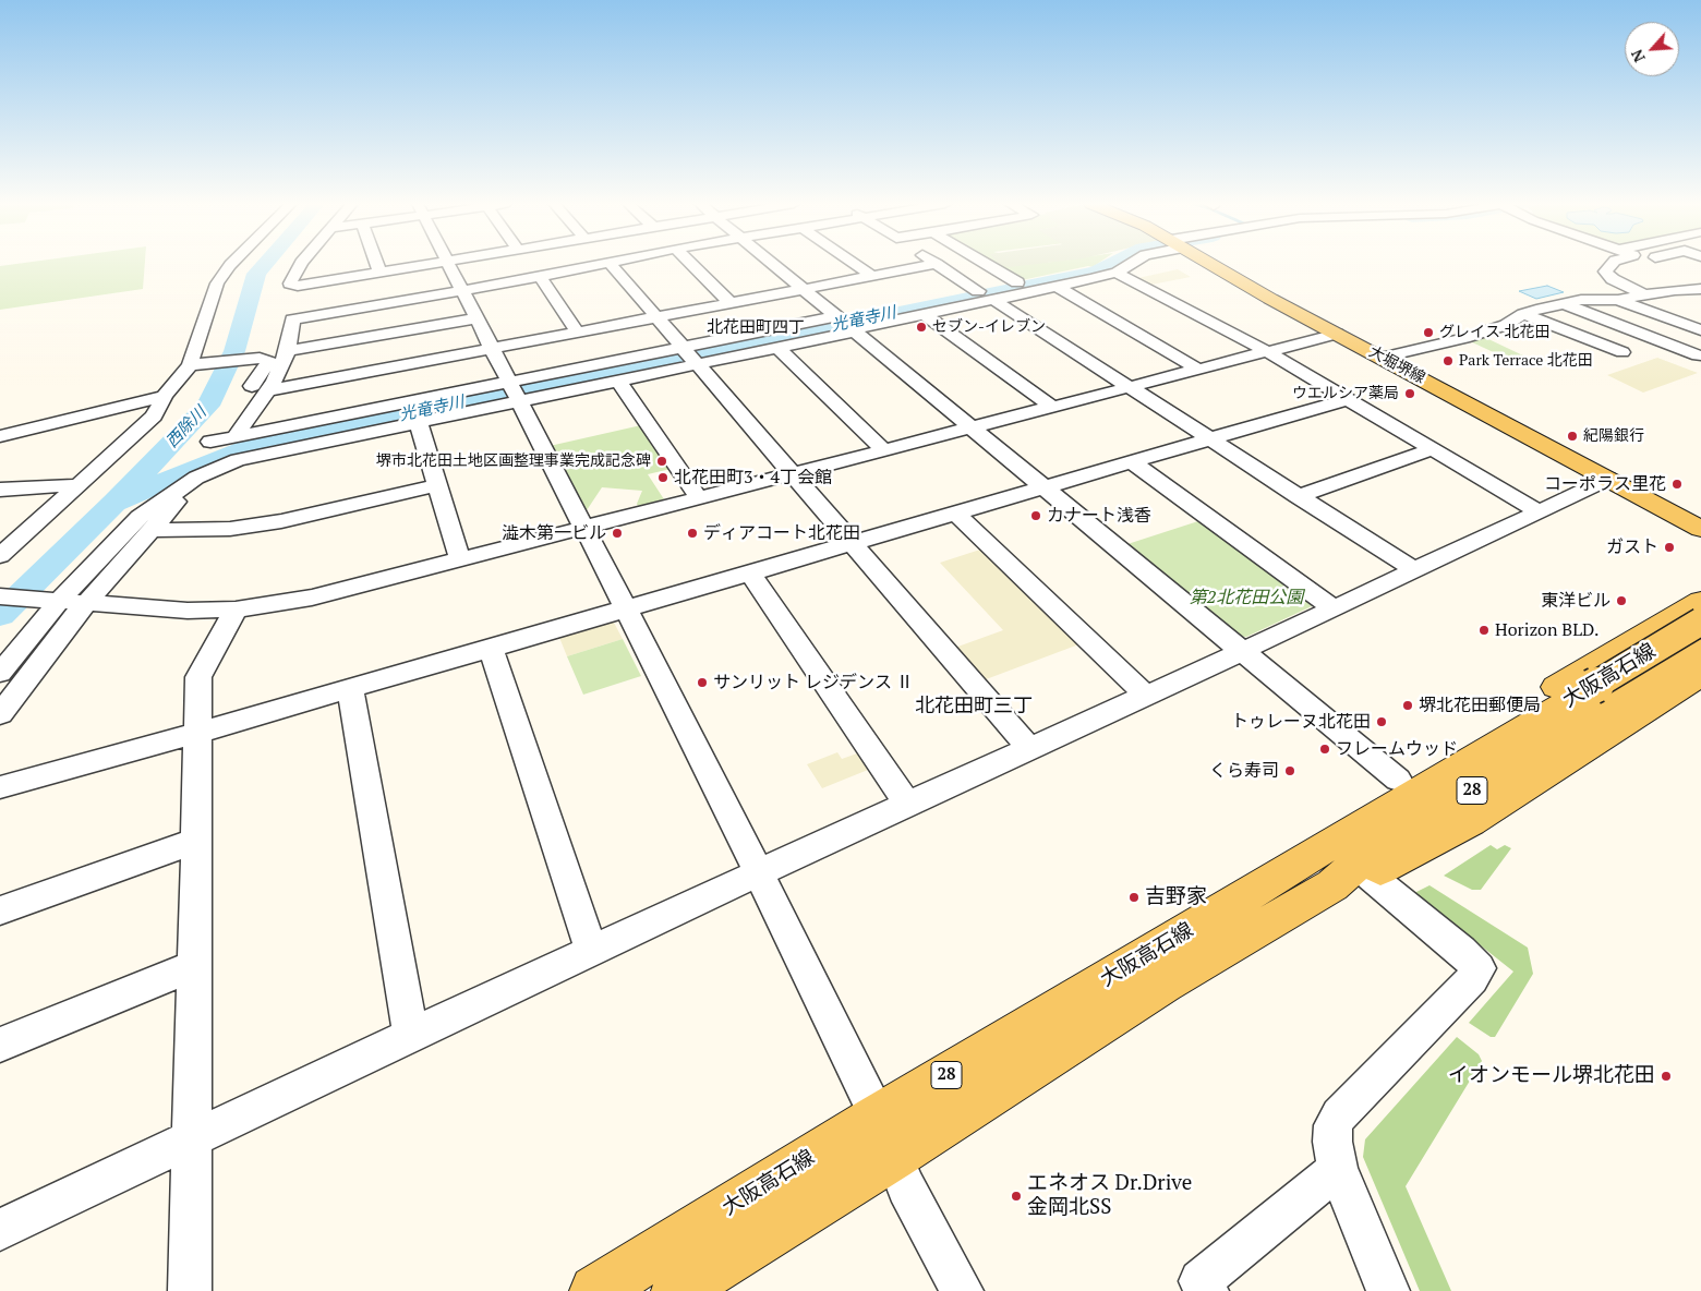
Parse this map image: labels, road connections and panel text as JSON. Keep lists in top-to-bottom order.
{
  "streets": {
    "main road": ["大堀堺線", "大阪高石線", "28"]
  },
  "districts": ["北花田町四丁", "北花田町三丁"],
  "water": ["光竜寺川", "西除川"],
  "parks": ["第2北花田公園"],
  "places": [
    "セブン-イレブン",
    "グレイス 北花田",
    "Park Terrace 北花田",
    "ウエルシア薬局",
    "紀陽銀行",
    "堺市北花田土地区画整理事業完成記念碑",
    "北花田町3・4丁会館",
    "コーポラス里花",
    "カナート浅香",
    "澁木第一ビル",
    "ディアコート北花田",
    "ガスト",
    "東洋ビル",
    "Horizon BLD.",
    "サンリット レジデンス Ⅱ",
    "堺北花田郵便局",
    "トゥレーヌ北花田",
    "フレームウッド",
    "くら寿司",
    "吉野家",
    "イオンモール堺北花田",
    "エネオス Dr.Drive 金岡北SS"
  ],
  "north": "bottom left"
}
